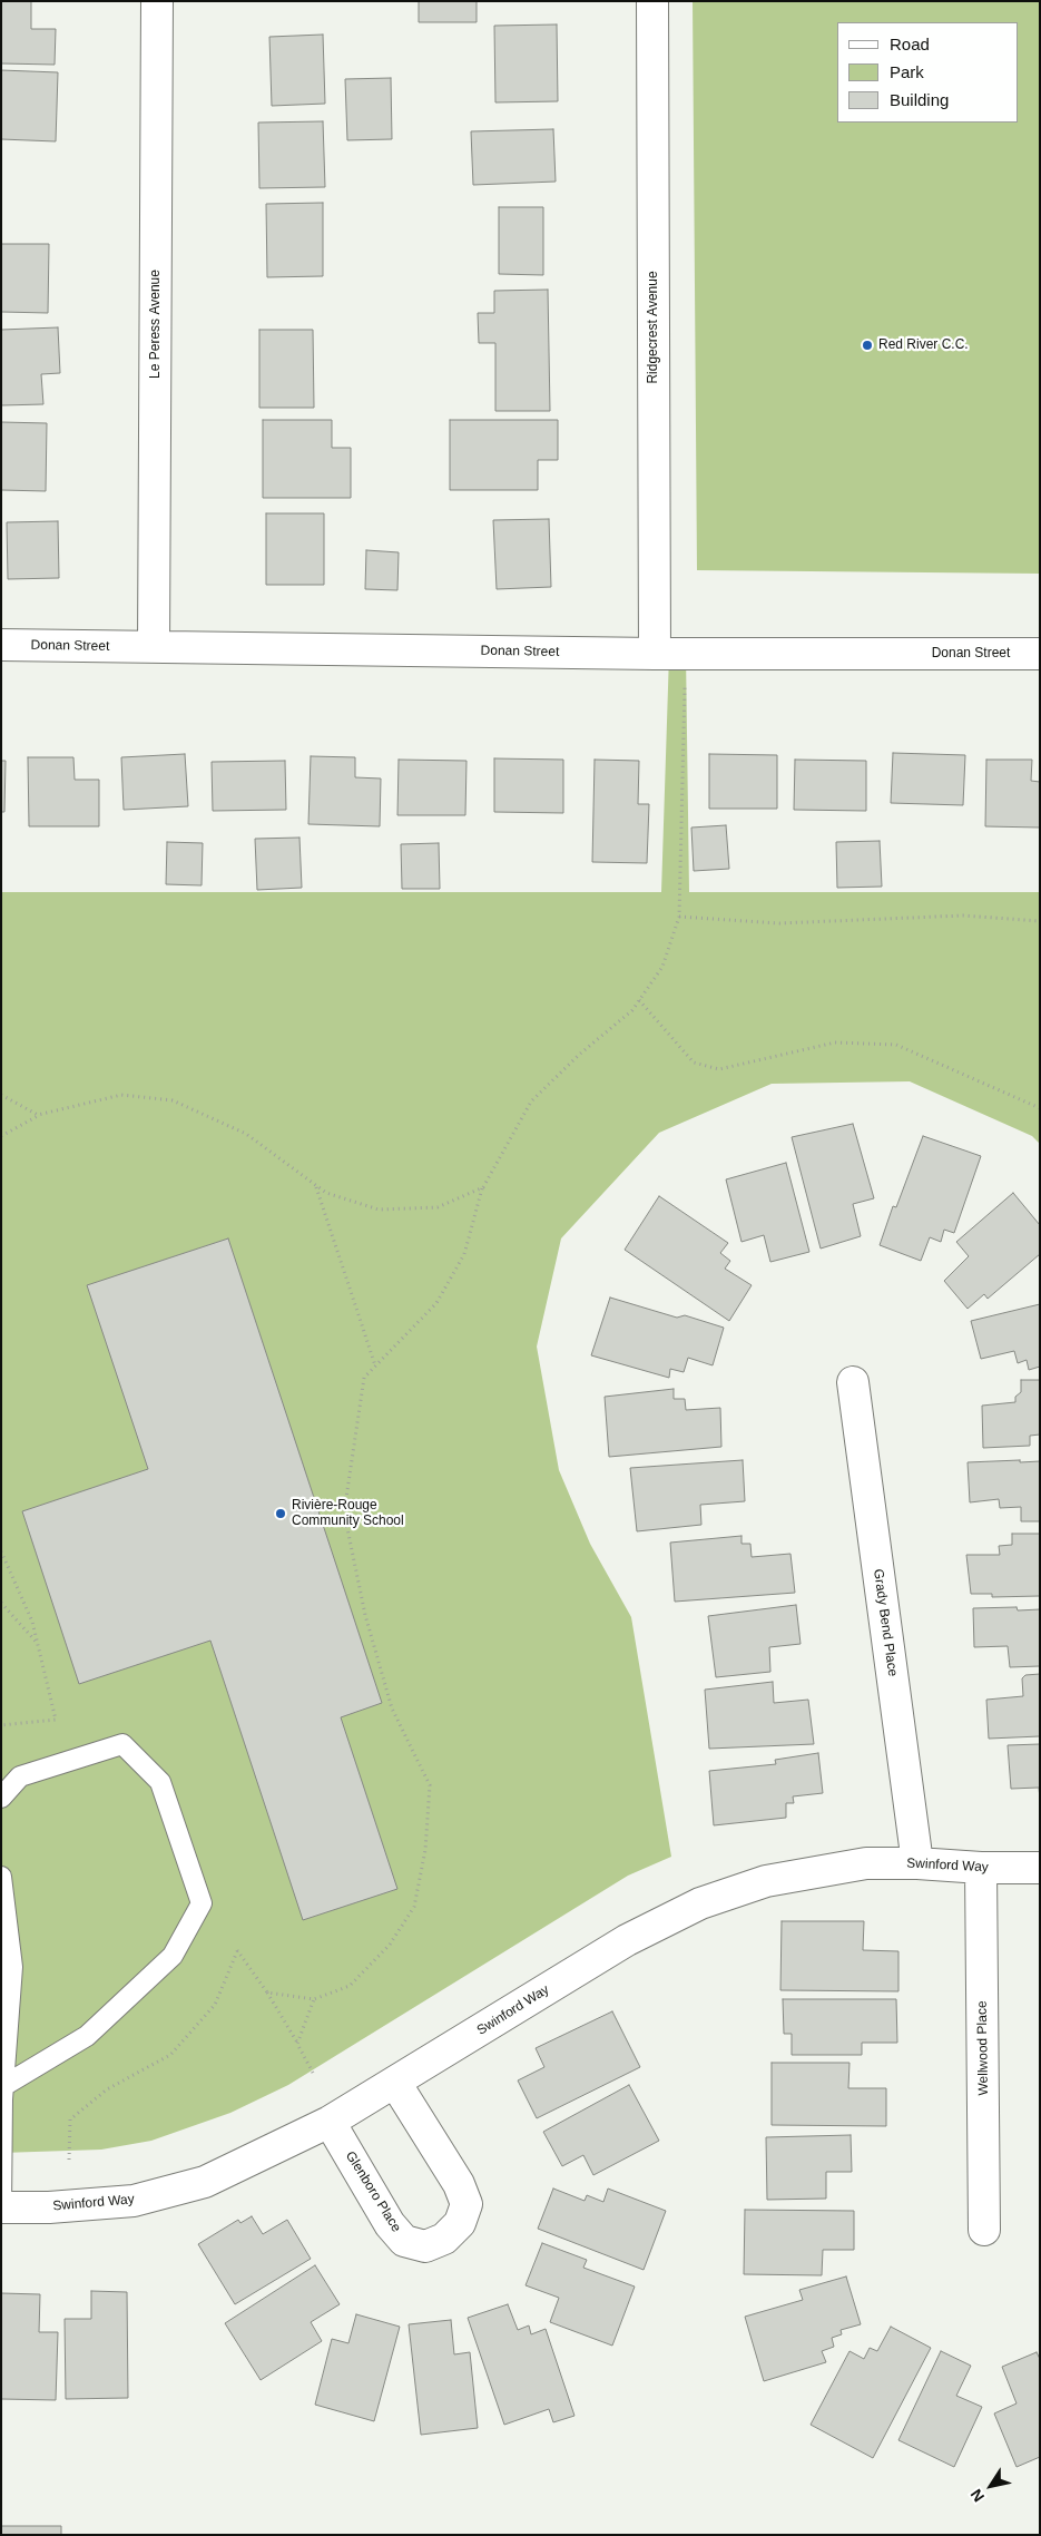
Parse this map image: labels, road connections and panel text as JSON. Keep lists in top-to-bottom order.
{
  "streets": {
    "street": [
      "Le Peress Avenue",
      "Ridgecrest Avenue",
      "Donan Street",
      "Grady Bend Place",
      "Swinford Way",
      "Wellwood Place",
      "Glenboro Place"
    ]
  },
  "crossings": [
    ["Le Peress Avenue", "Donan Street"],
    ["Ridgecrest Avenue", "Donan Street"],
    ["Grady Bend Place", "Swinford Way"],
    ["Swinford Way", "Wellwood Place"],
    ["Swinford Way", "Glenboro Place"]
  ],
  "places": ["Red River C.C.", "Rivière-Rouge Community School"],
  "legend": ["Road", "Park", "Building"],
  "north": "bottom left"
}
